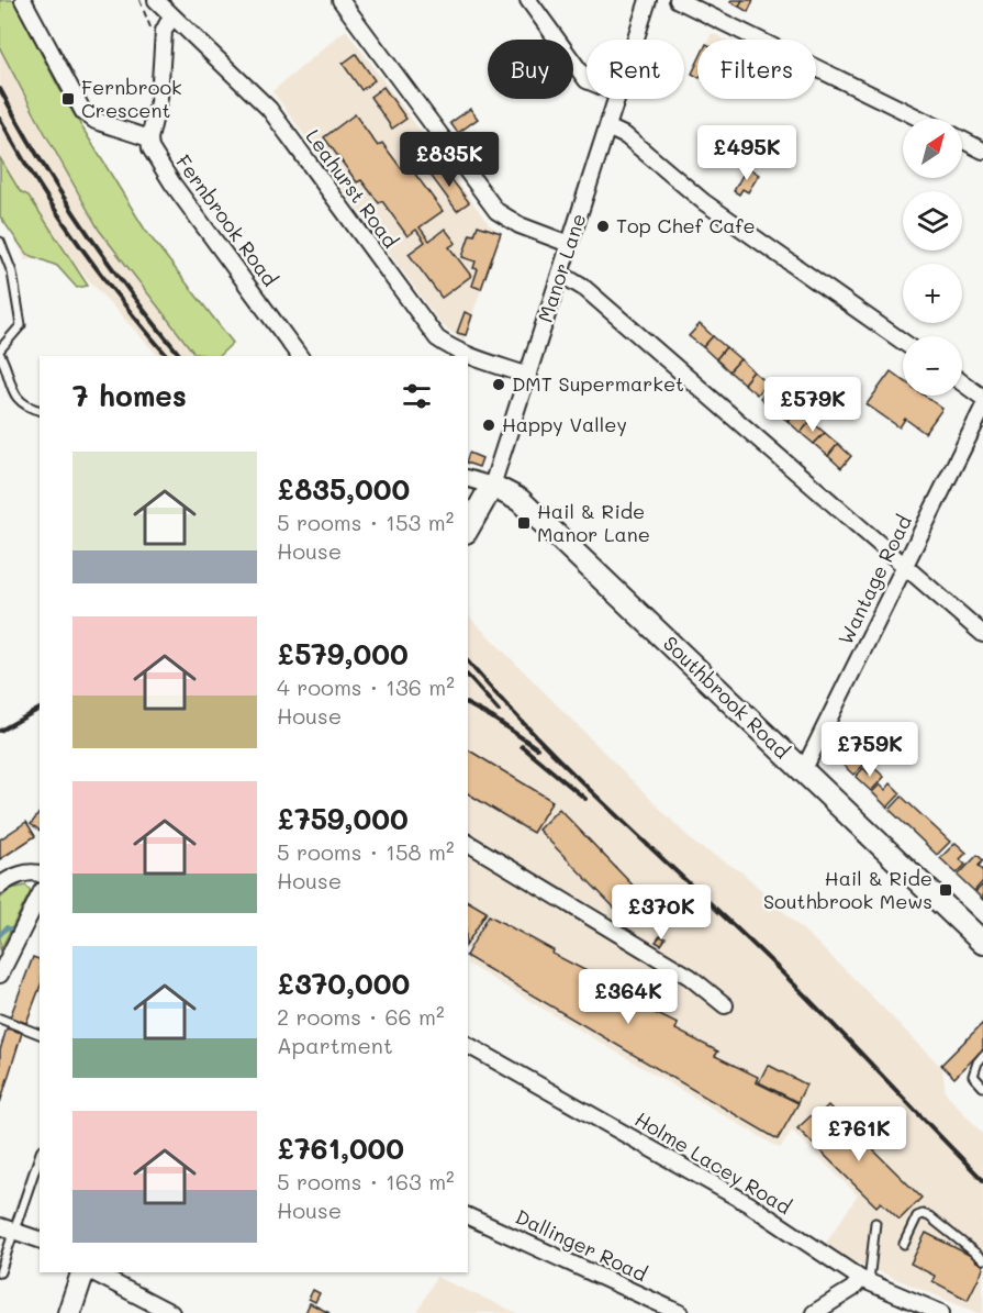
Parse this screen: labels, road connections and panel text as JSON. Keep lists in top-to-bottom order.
{
  "streets": {
    "street": [
      "Leahurst Road",
      "Fernbrook Road",
      "Manor Lane",
      "Wantage Road",
      "Southbrook Road",
      "Holme Lacey Road",
      "Dallinger Road"
    ]
  },
  "crossings": [
    ["Leahurst Road", "Manor Lane"],
    ["Manor Lane", "Southbrook Road"],
    ["Wantage Road", "Southbrook Road"]
  ],
  "places": {
    "transit": ["Fernbrook Crescent", "Hail & Ride Manor Lane", "Hail & Ride Southbrook Mews"],
    "other": ["Top Chef Cafe", "DMT Supermarket", "Happy Valley"]
  },
  "north": "top right",
  "page": {
    "chip": ["Buy", "Rent", "Filters"],
    "map_buttons": ["+", "−"],
    "price": [
      "£495K",
      "£835K",
      "£579K",
      "£759K",
      "£370K",
      "£364K",
      "£761K"
    ],
    "heading": "7 homes",
    "list": [
      {
        "name": "£835,000",
        "note": "5 rooms · 153 m² · House"
      },
      {
        "name": "£579,000",
        "note": "4 rooms · 136 m² · House"
      },
      {
        "name": "£759,000",
        "note": "5 rooms · 158 m² · House"
      },
      {
        "name": "£370,000",
        "note": "2 rooms · 66 m² · Apartment"
      },
      {
        "name": "£761,000",
        "note": "5 rooms · 163 m² · House"
      }
    ]
  }
}
